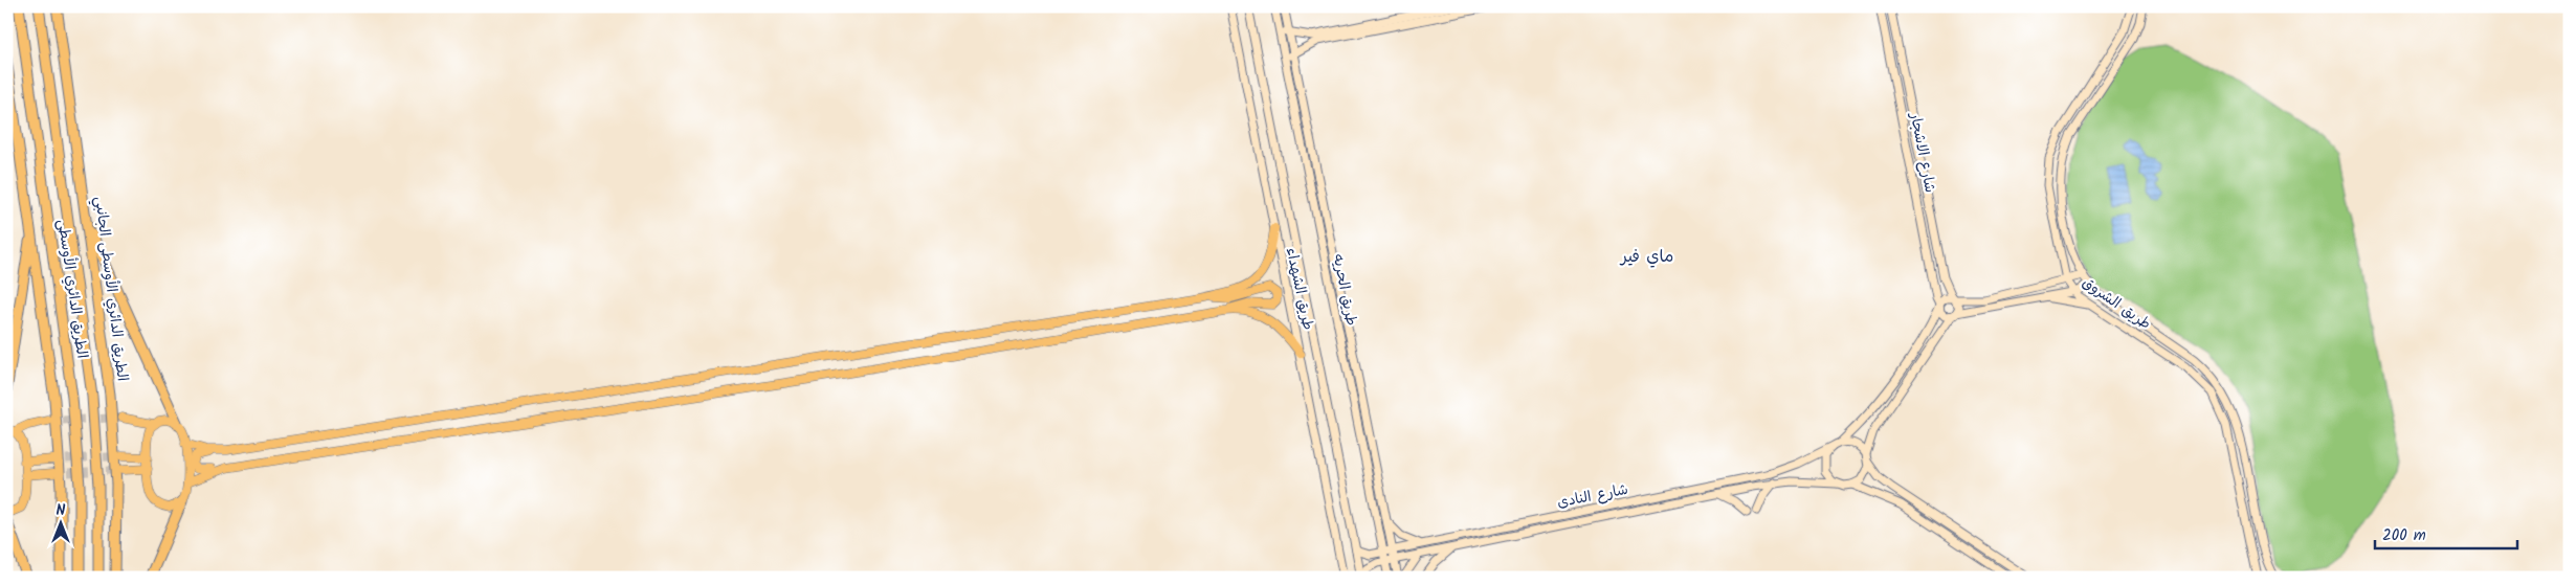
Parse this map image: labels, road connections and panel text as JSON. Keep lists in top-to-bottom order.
{
  "streets": {
    "highway": ["الطريق الدائري الأوسطى", "الطريق الدائري الأوسطى الجانبي"],
    "street": [
      "شارع الاشجار",
      "طريق الشهداء",
      "طريق الحريه",
      "طريق الشروق",
      "شارع النادى"
    ]
  },
  "crossings": [
    ["طريق الشهداء", "شارع النادى"],
    ["طريق الحريه", "شارع النادى"]
  ],
  "districts": ["ماي فير"],
  "scale_bar": "200 m",
  "north": "top"
}
